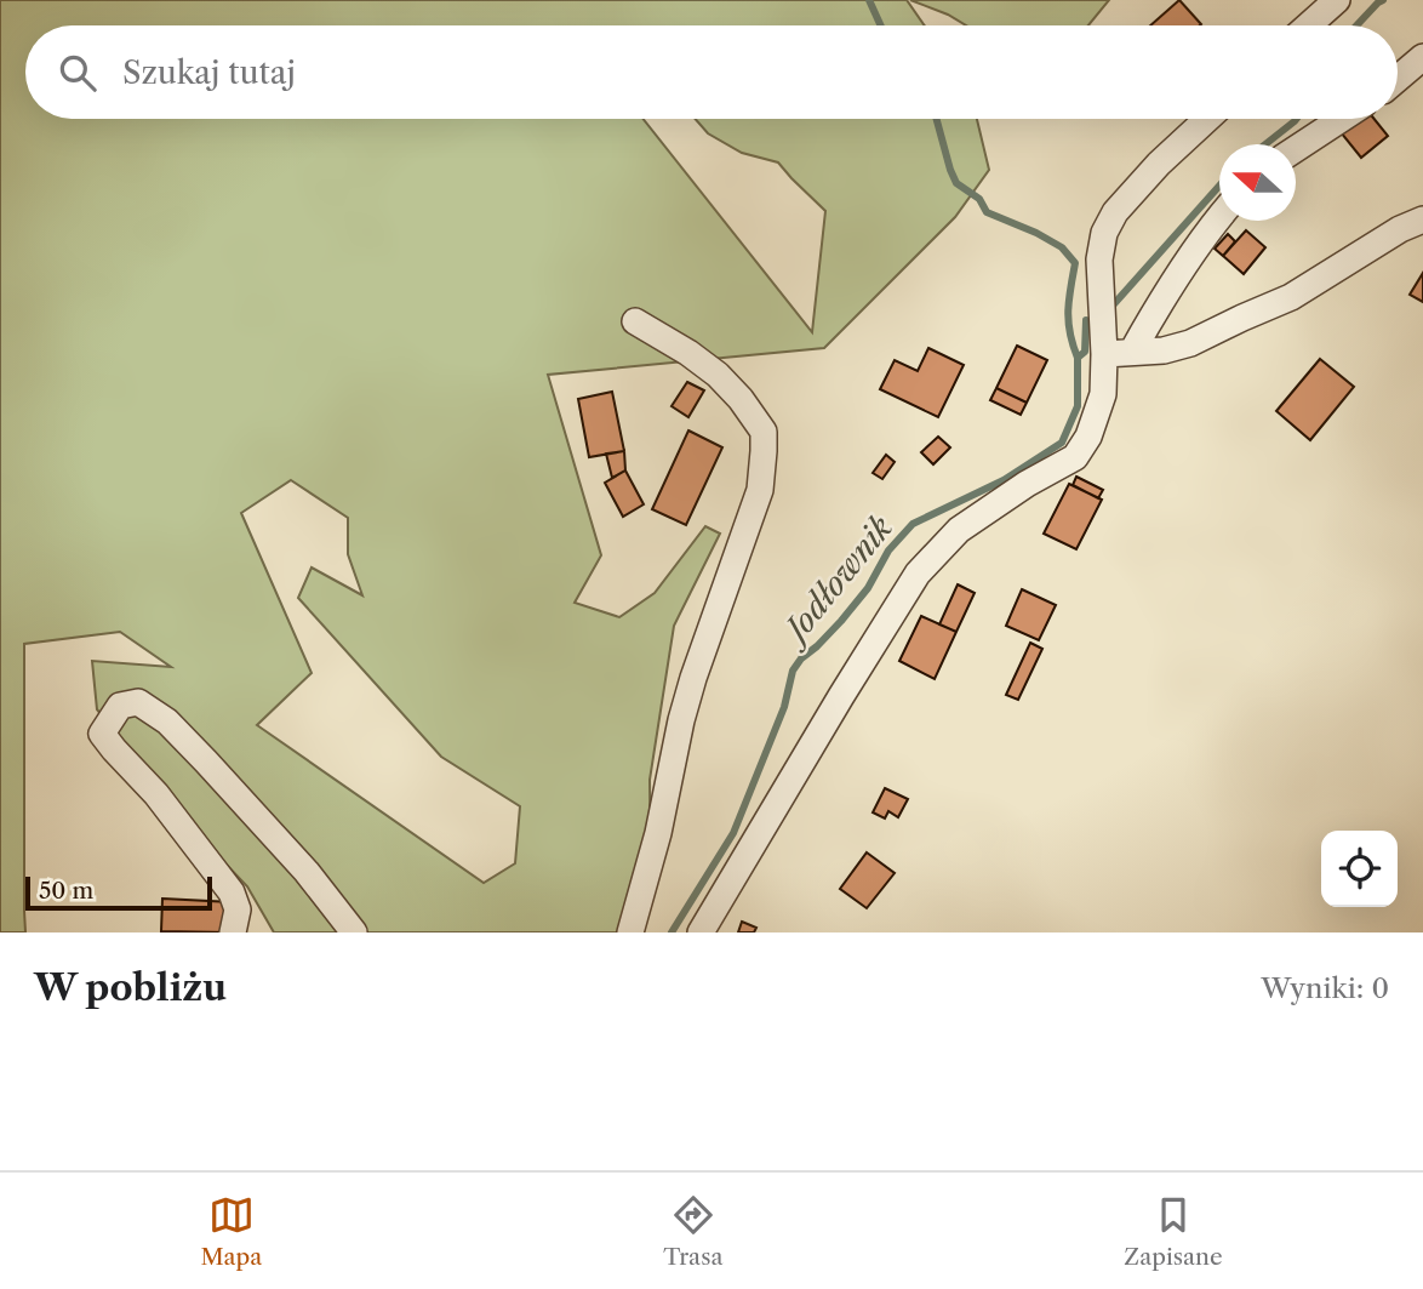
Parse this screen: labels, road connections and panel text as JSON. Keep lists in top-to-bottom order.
{
  "water": ["Jodłownik"],
  "scale_bar": "50 m",
  "north": "left",
  "page": {
    "search": "Szukaj tutaj",
    "scale": "50 m",
    "heading": ["W pobliżu", "Wyniki: 0"],
    "nav": ["Mapa", "Trasa", "Zapisane"]
  }
}
